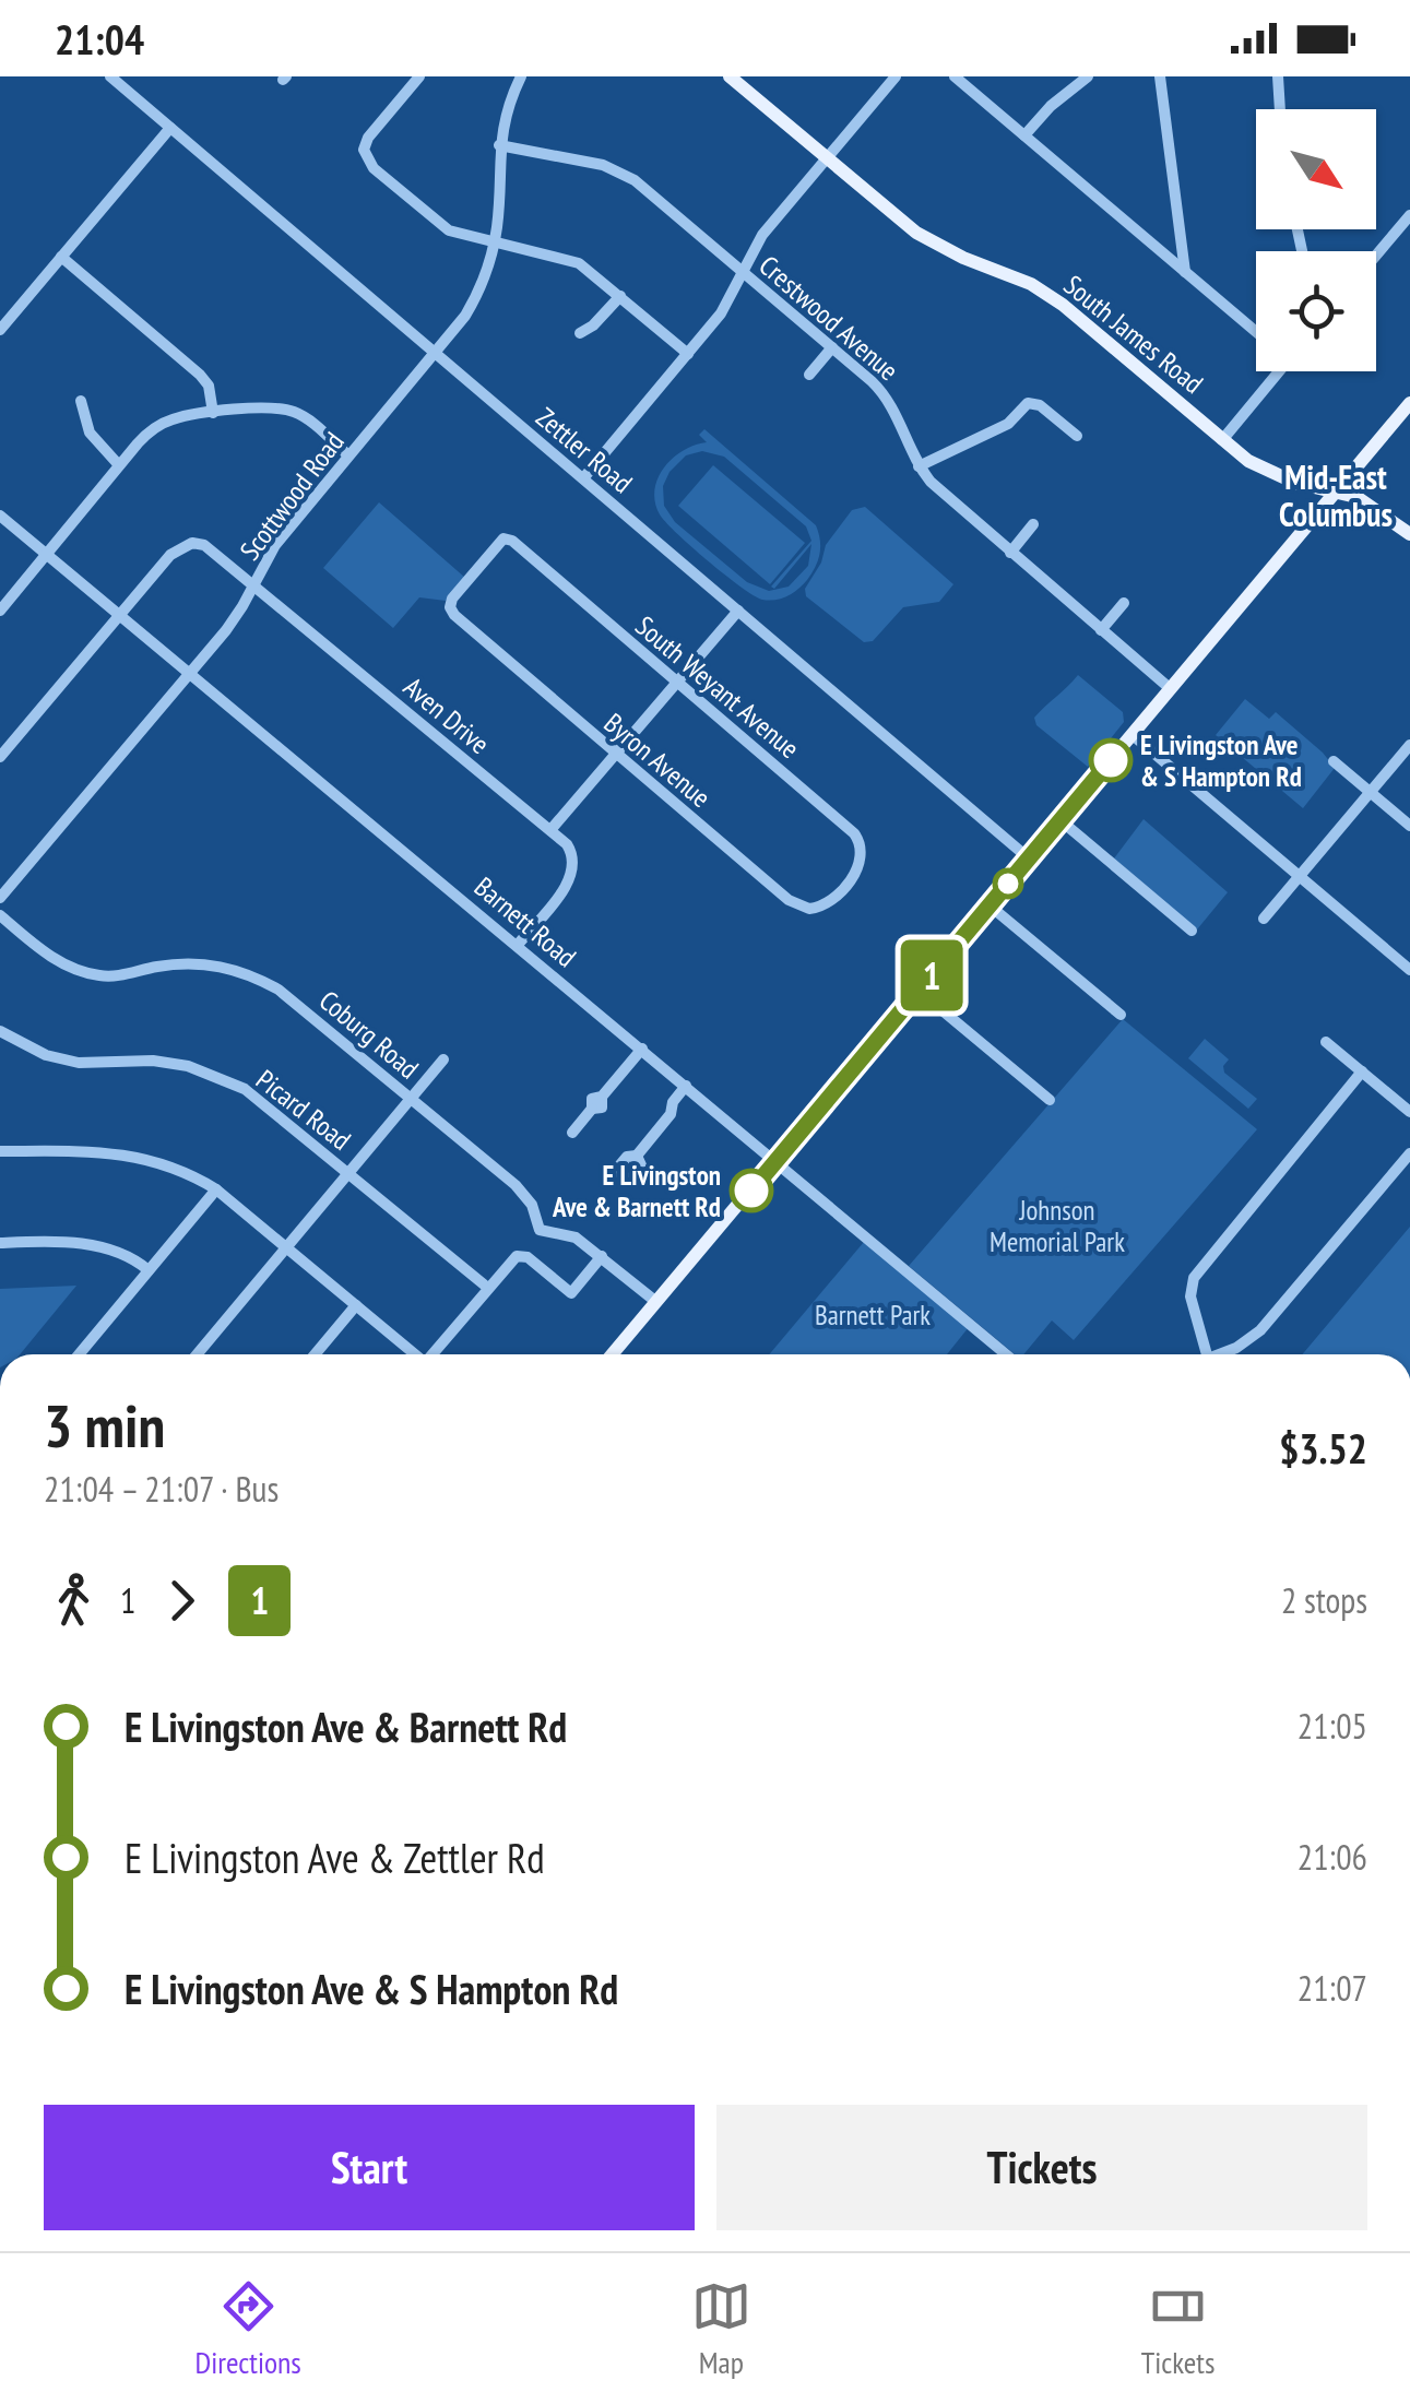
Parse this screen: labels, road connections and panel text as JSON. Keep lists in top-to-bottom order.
{
  "streets": {
    "main road": ["South James Road"],
    "street": [
      "Crestwood Avenue",
      "Zettler Road",
      "Scottwood Road",
      "South Weyant Avenue",
      "Aven Drive",
      "Byron Avenue",
      "Barnett Road",
      "Coburg Road",
      "Picard Road"
    ]
  },
  "crossings": [
    ["Crestwood Avenue", "Scottwood Road"],
    ["Zettler Road", "Scottwood Road"],
    ["Scottwood Road", "Aven Drive"],
    ["Scottwood Road", "Barnett Road"],
    ["South Weyant Avenue", "Byron Avenue"],
    ["Aven Drive", "Barnett Road"]
  ],
  "districts": ["Mid-East Columbus"],
  "parks": ["Johnson Memorial Park", "Barnett Park"],
  "places": ["E Livingston Ave & S Hampton Rd", "E Livingston Ave & Barnett Rd"],
  "lines": ["bus line 1"],
  "north": "bottom right",
  "page": {
    "status": "21:04",
    "on_map": "1",
    "heading": ["3 min", "21:04 – 21:07 · Bus", "$3.52"],
    "legs": ["1", "1", "2 stops"],
    "list": [
      {
        "name": "E Livingston Ave & Barnett Rd",
        "value": "21:05"
      },
      {
        "name": "E Livingston Ave & Zettler Rd",
        "value": "21:06"
      },
      {
        "name": "E Livingston Ave & S Hampton Rd",
        "value": "21:07"
      }
    ],
    "buttons": ["Start", "Tickets"],
    "tabs": ["Directions", "Map", "Tickets"]
  }
}
